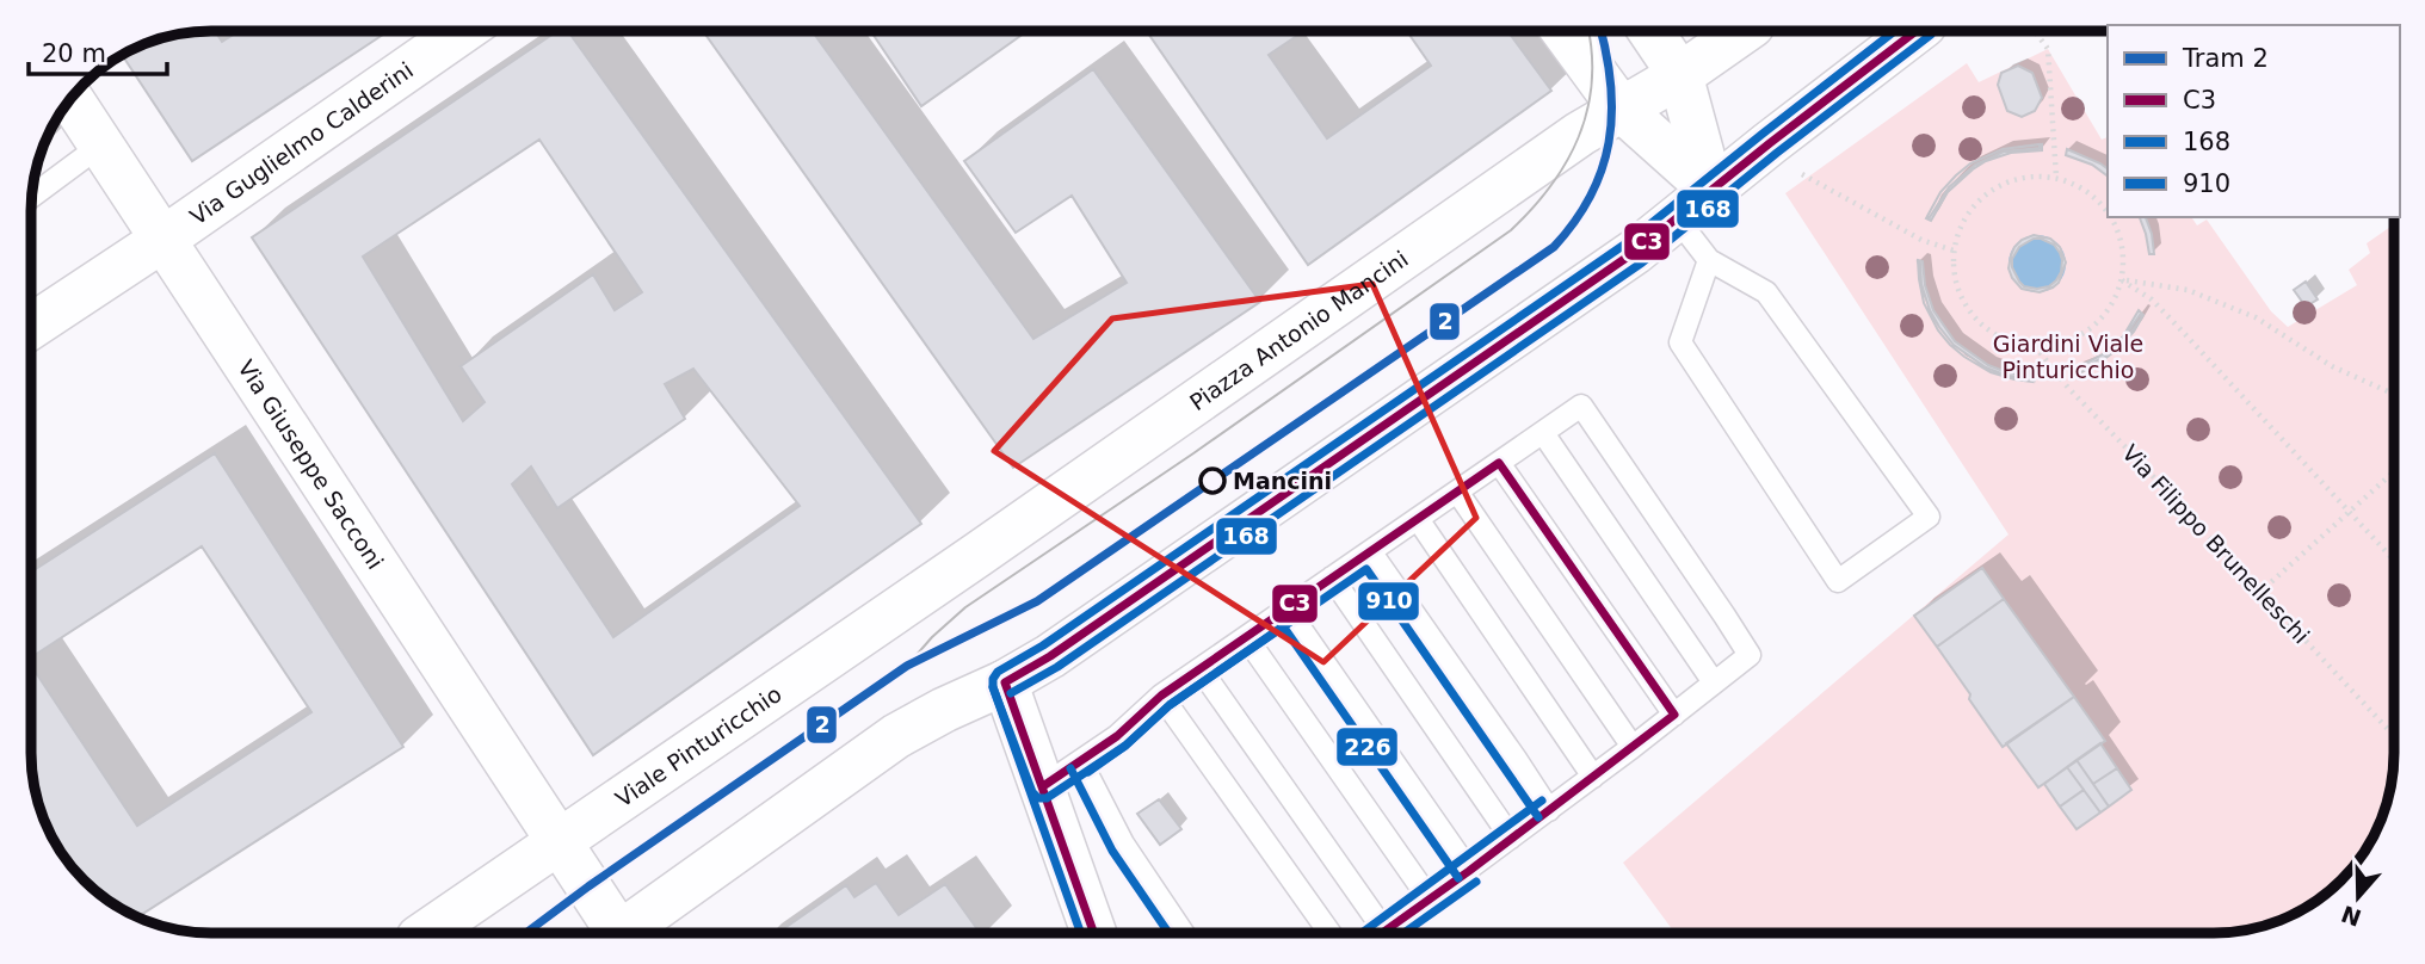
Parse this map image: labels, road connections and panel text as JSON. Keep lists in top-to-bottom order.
{
  "streets": {
    "street": [
      "Via Guglielmo Calderini",
      "Piazza Antonio Mancini",
      "Via Giuseppe Sacconi",
      "Viale Pinturicchio"
    ],
    "path": ["Via Filippo Brunelleschi"]
  },
  "crossings": [
    ["Via Guglielmo Calderini", "Via Giuseppe Sacconi"],
    ["Piazza Antonio Mancini", "Viale Pinturicchio"],
    ["Via Giuseppe Sacconi", "Viale Pinturicchio"]
  ],
  "parks": ["Giardini Viale Pinturicchio"],
  "places": ["Mancini"],
  "lines": [
    "tram line 2",
    "transit line C3",
    "transit line 910",
    "transit line 168",
    "transit line 226"
  ],
  "legend": [
    "Tram 2",
    "C3",
    "168",
    "910"
  ],
  "scale_bar": "20 m",
  "north": "bottom"
}
